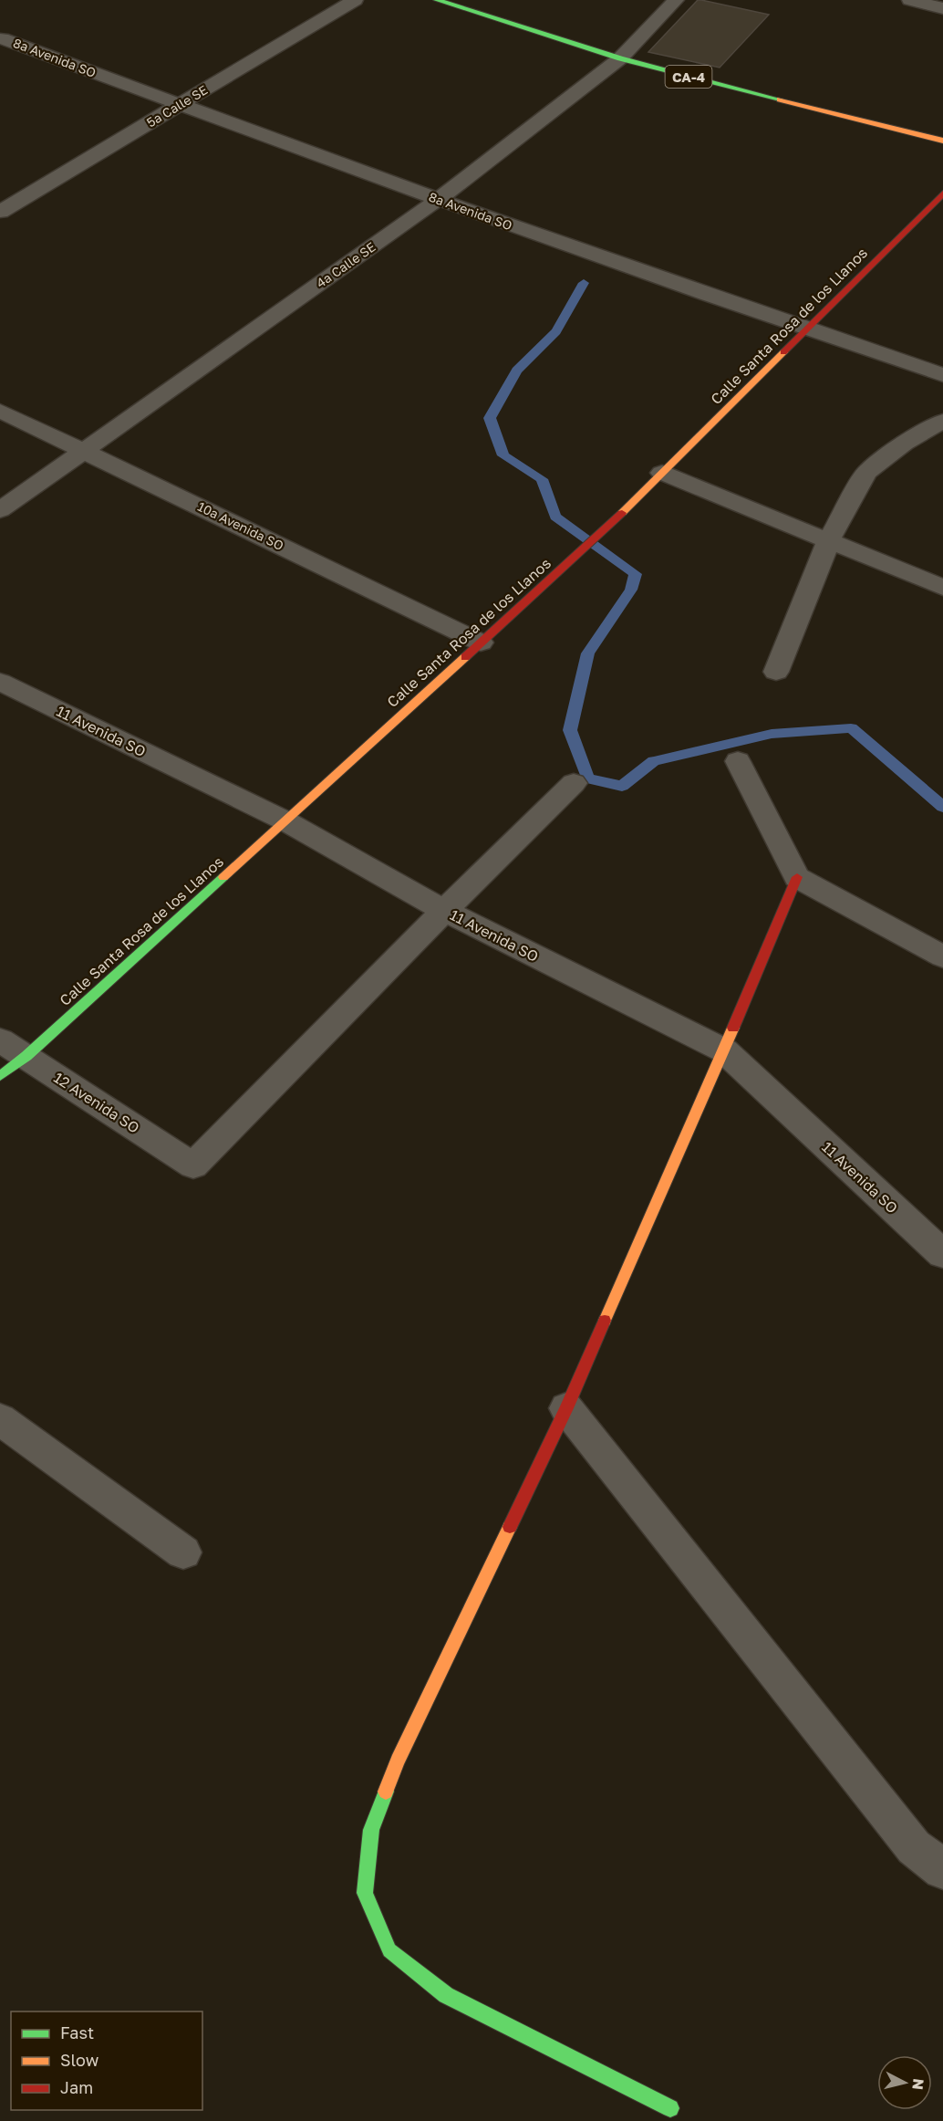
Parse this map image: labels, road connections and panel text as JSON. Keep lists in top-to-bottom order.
{
  "streets": {
    "street": [
      "8a Avenida SO",
      "CA-4",
      "5a Calle SE",
      "4a Calle SE",
      "Calle Santa Rosa de los Llanos",
      "10a Avenida SO",
      "11 Avenida SO",
      "12 Avenida SO"
    ]
  },
  "crossings": [
    ["8a Avenida SO", "5a Calle SE"],
    ["8a Avenida SO", "4a Calle SE"],
    ["8a Avenida SO", "Calle Santa Rosa de los Llanos"],
    ["CA-4", "4a Calle SE"],
    ["4a Calle SE", "10a Avenida SO"],
    ["Calle Santa Rosa de los Llanos", "10a Avenida SO"],
    ["Calle Santa Rosa de los Llanos", "11 Avenida SO"],
    ["Calle Santa Rosa de los Llanos", "12 Avenida SO"],
    ["11 Avenida SO", "12 Avenida SO"]
  ],
  "legend": ["Fast", "Slow", "Jam"],
  "north": "right"
}
